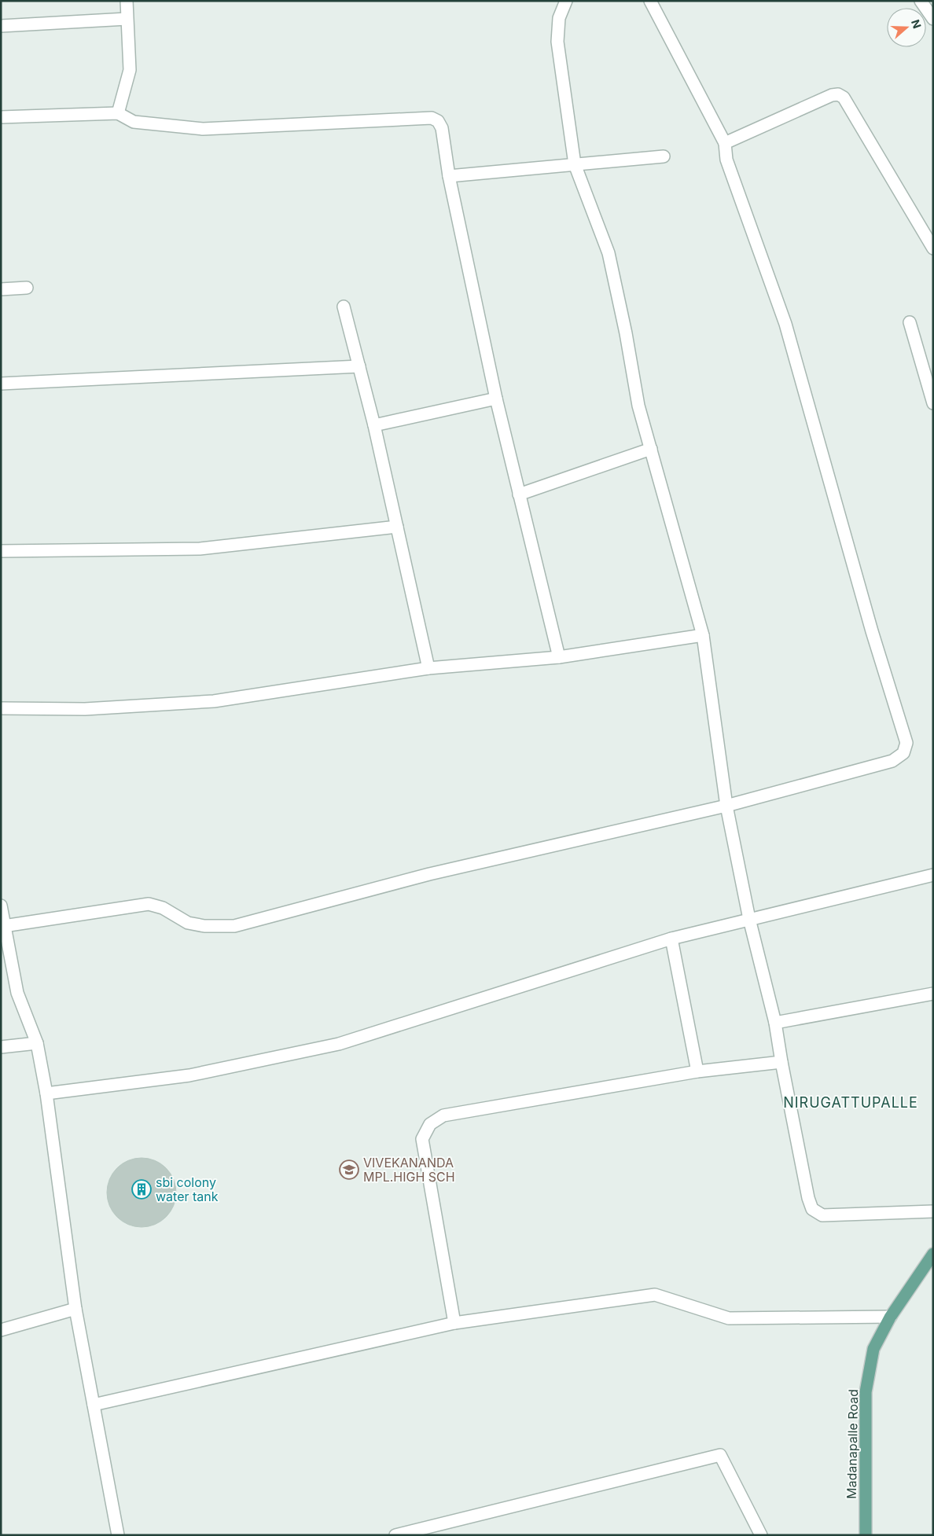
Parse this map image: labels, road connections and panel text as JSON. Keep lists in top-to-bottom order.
{
  "streets": {
    "main road": ["Madanapalle Road"]
  },
  "districts": ["NIRUGATTUPALLE"],
  "places": {
    "school or university": ["VIVEKANANDA MPL.HIGH SCH"],
    "building": ["sbi colony water tank"]
  },
  "north": "right"
}
